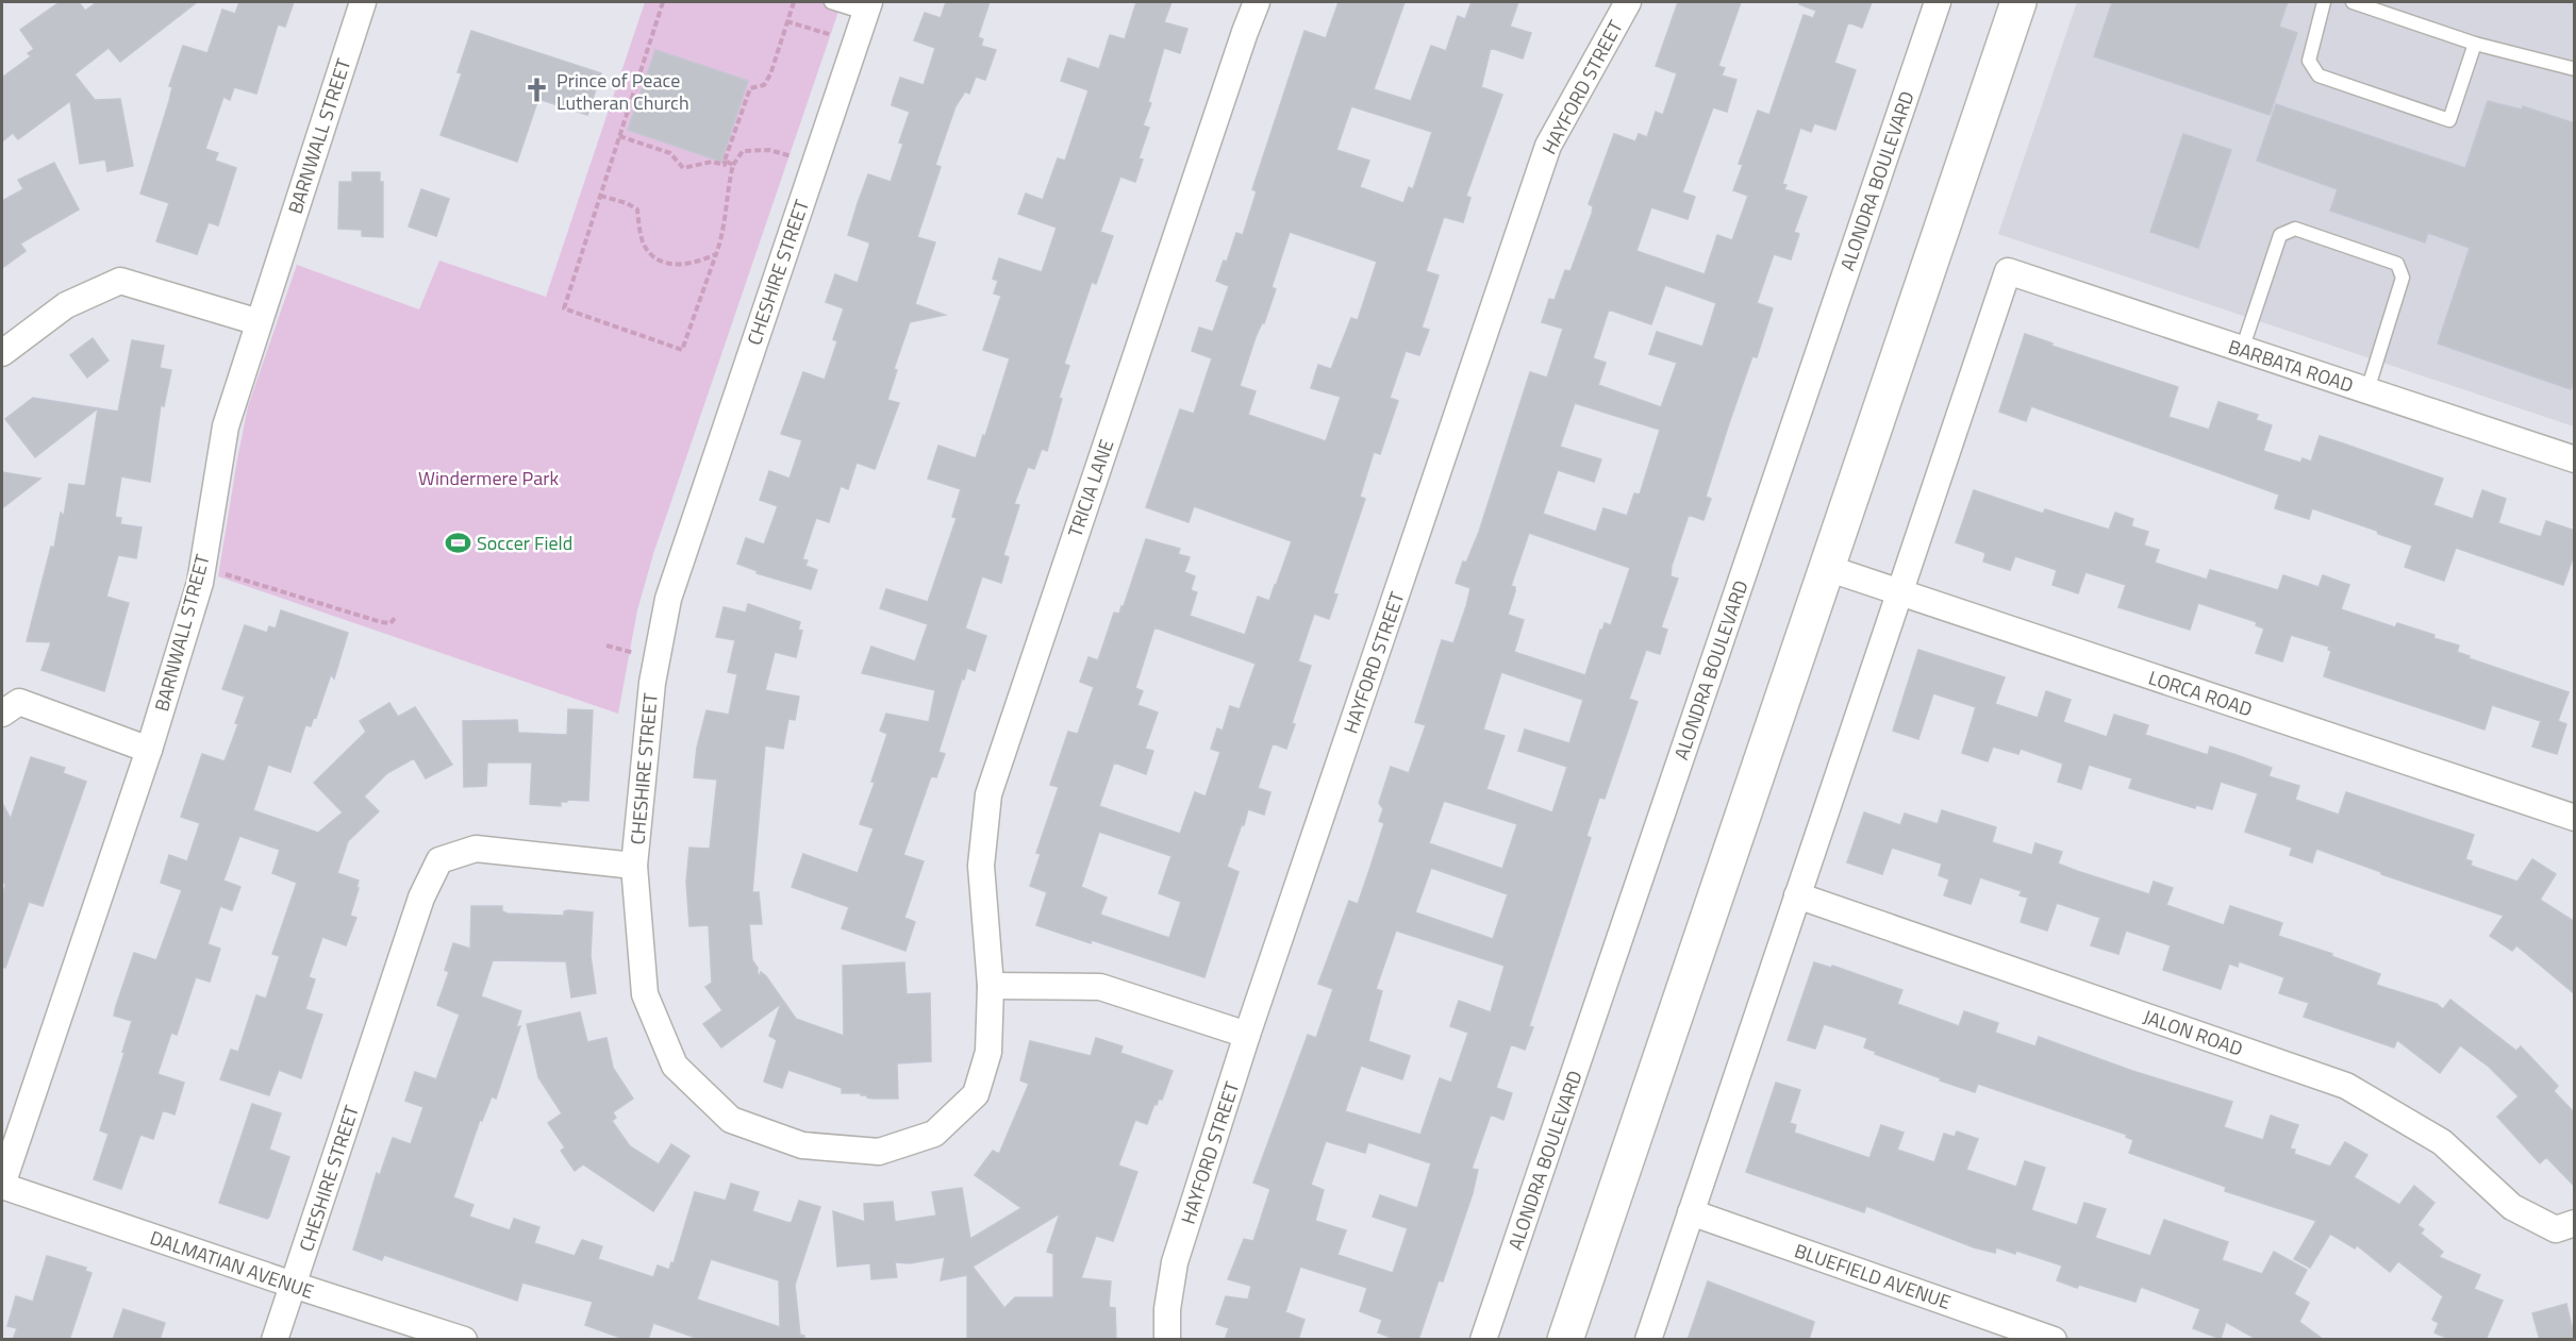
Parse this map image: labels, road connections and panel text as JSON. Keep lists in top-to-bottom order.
{
  "streets": {
    "street": [
      "HAYFORD STREET",
      "BARNWALL STREET",
      "ALONDRA BOULEVARD",
      "CHESHIRE STREET",
      "BARBATA ROAD",
      "TRICIA LANE",
      "LORCA ROAD",
      "JALON ROAD",
      "DALMATIAN AVENUE",
      "BLUEFIELD AVENUE"
    ]
  },
  "crossings": [
    ["BARNWALL STREET", "DALMATIAN AVENUE"],
    ["CHESHIRE STREET", "DALMATIAN AVENUE"],
    ["BARBATA ROAD", "LORCA ROAD"]
  ],
  "parks": ["Windermere Park"],
  "places": {
    "church": ["Prince of Peace Lutheran Church"],
    "sports": ["Soccer Field"]
  }
}
